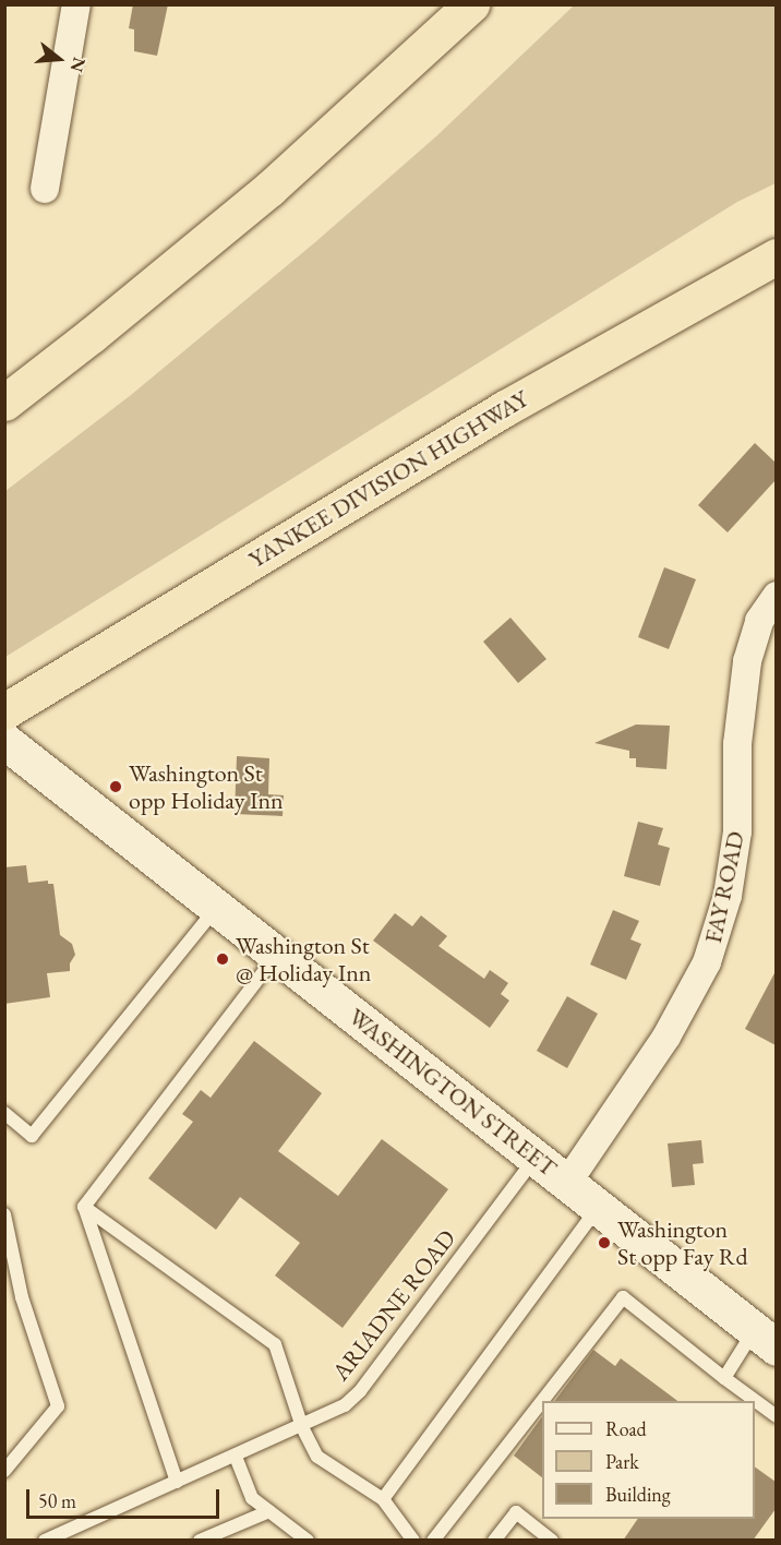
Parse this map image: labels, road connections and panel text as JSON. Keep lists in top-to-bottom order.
{
  "streets": {
    "highway": ["YANKEE DIVISION HIGHWAY"],
    "main road": ["WASHINGTON STREET"],
    "street": ["FAY ROAD"],
    "lane": ["ARIADNE ROAD"]
  },
  "crossings": [
    ["FAY ROAD", "WASHINGTON STREET"],
    ["WASHINGTON STREET", "ARIADNE ROAD"]
  ],
  "places": ["Washington St opp Holiday Inn", "Washington St @ Holiday Inn", "Washington St opp Fay Rd"],
  "legend": ["Road", "Park", "Building"],
  "scale_bar": "50 m",
  "north": "right"
}
